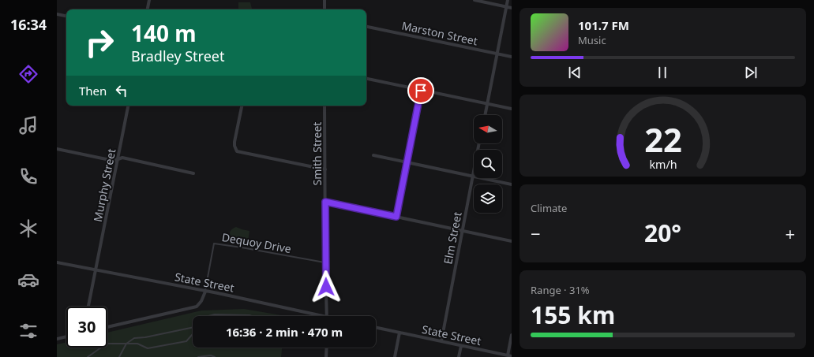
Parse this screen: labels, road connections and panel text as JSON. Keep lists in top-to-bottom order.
{
  "streets": {
    "street": [
      "Marston Street",
      "Smith Street",
      "Murphy Street",
      "Elm Street",
      "State Street"
    ],
    "lane": ["Dequoy Drive"]
  },
  "crossings": [
    ["Smith Street", "Dequoy Drive"],
    ["Murphy Street", "State Street"],
    ["Elm Street", "State Street"],
    ["Dequoy Drive", "State Street"]
  ],
  "north": "left",
  "page": {
    "tabs": "16:34",
    "turn": ["140 m", "Bradley Street"],
    "song": ["101.7 FM", "Music"],
    "then": "Then",
    "tile": [
      "Climate",
      ["Range · 31%", "155 km"]
    ],
    "heat": ["−", "20°", "+"],
    "limit": "30",
    "trip": "16:36 · 2 min · 470 m",
    "gauge": ["22", "km/h"]
  }
}
